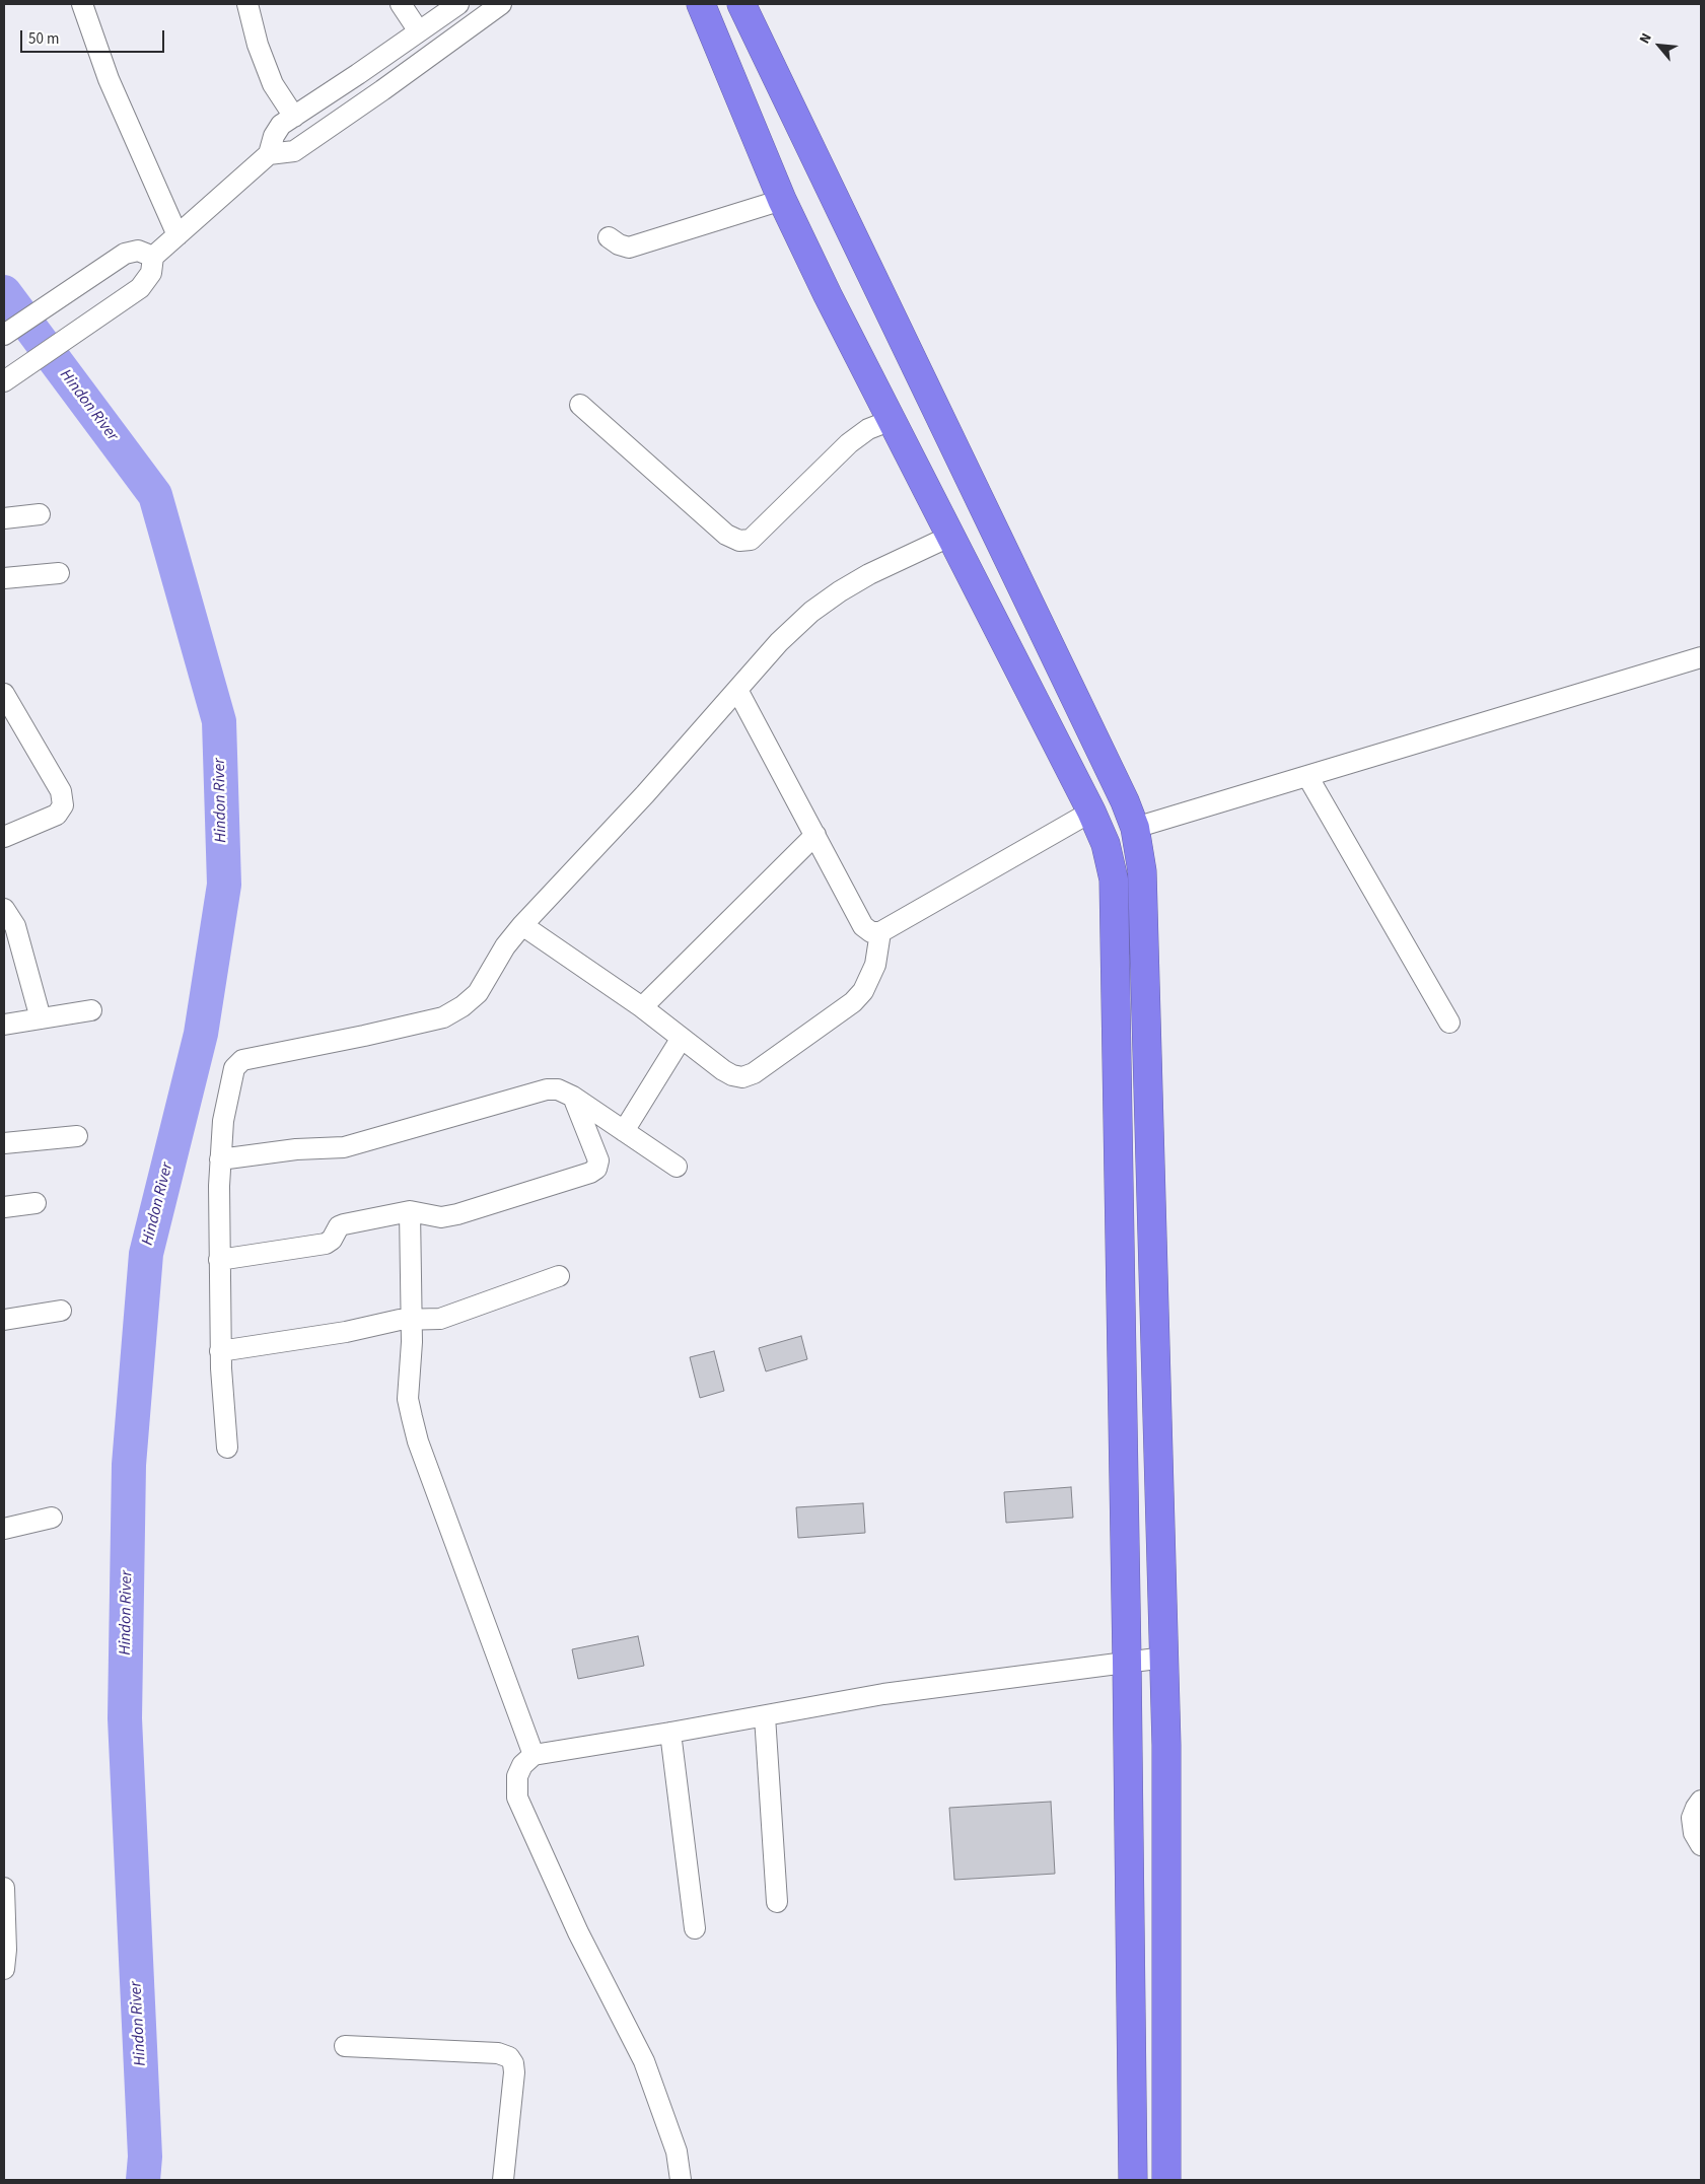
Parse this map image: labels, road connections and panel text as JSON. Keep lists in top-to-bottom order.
{
  "water": ["Hindon River"],
  "scale_bar": "50 m",
  "north": "top left"
}
